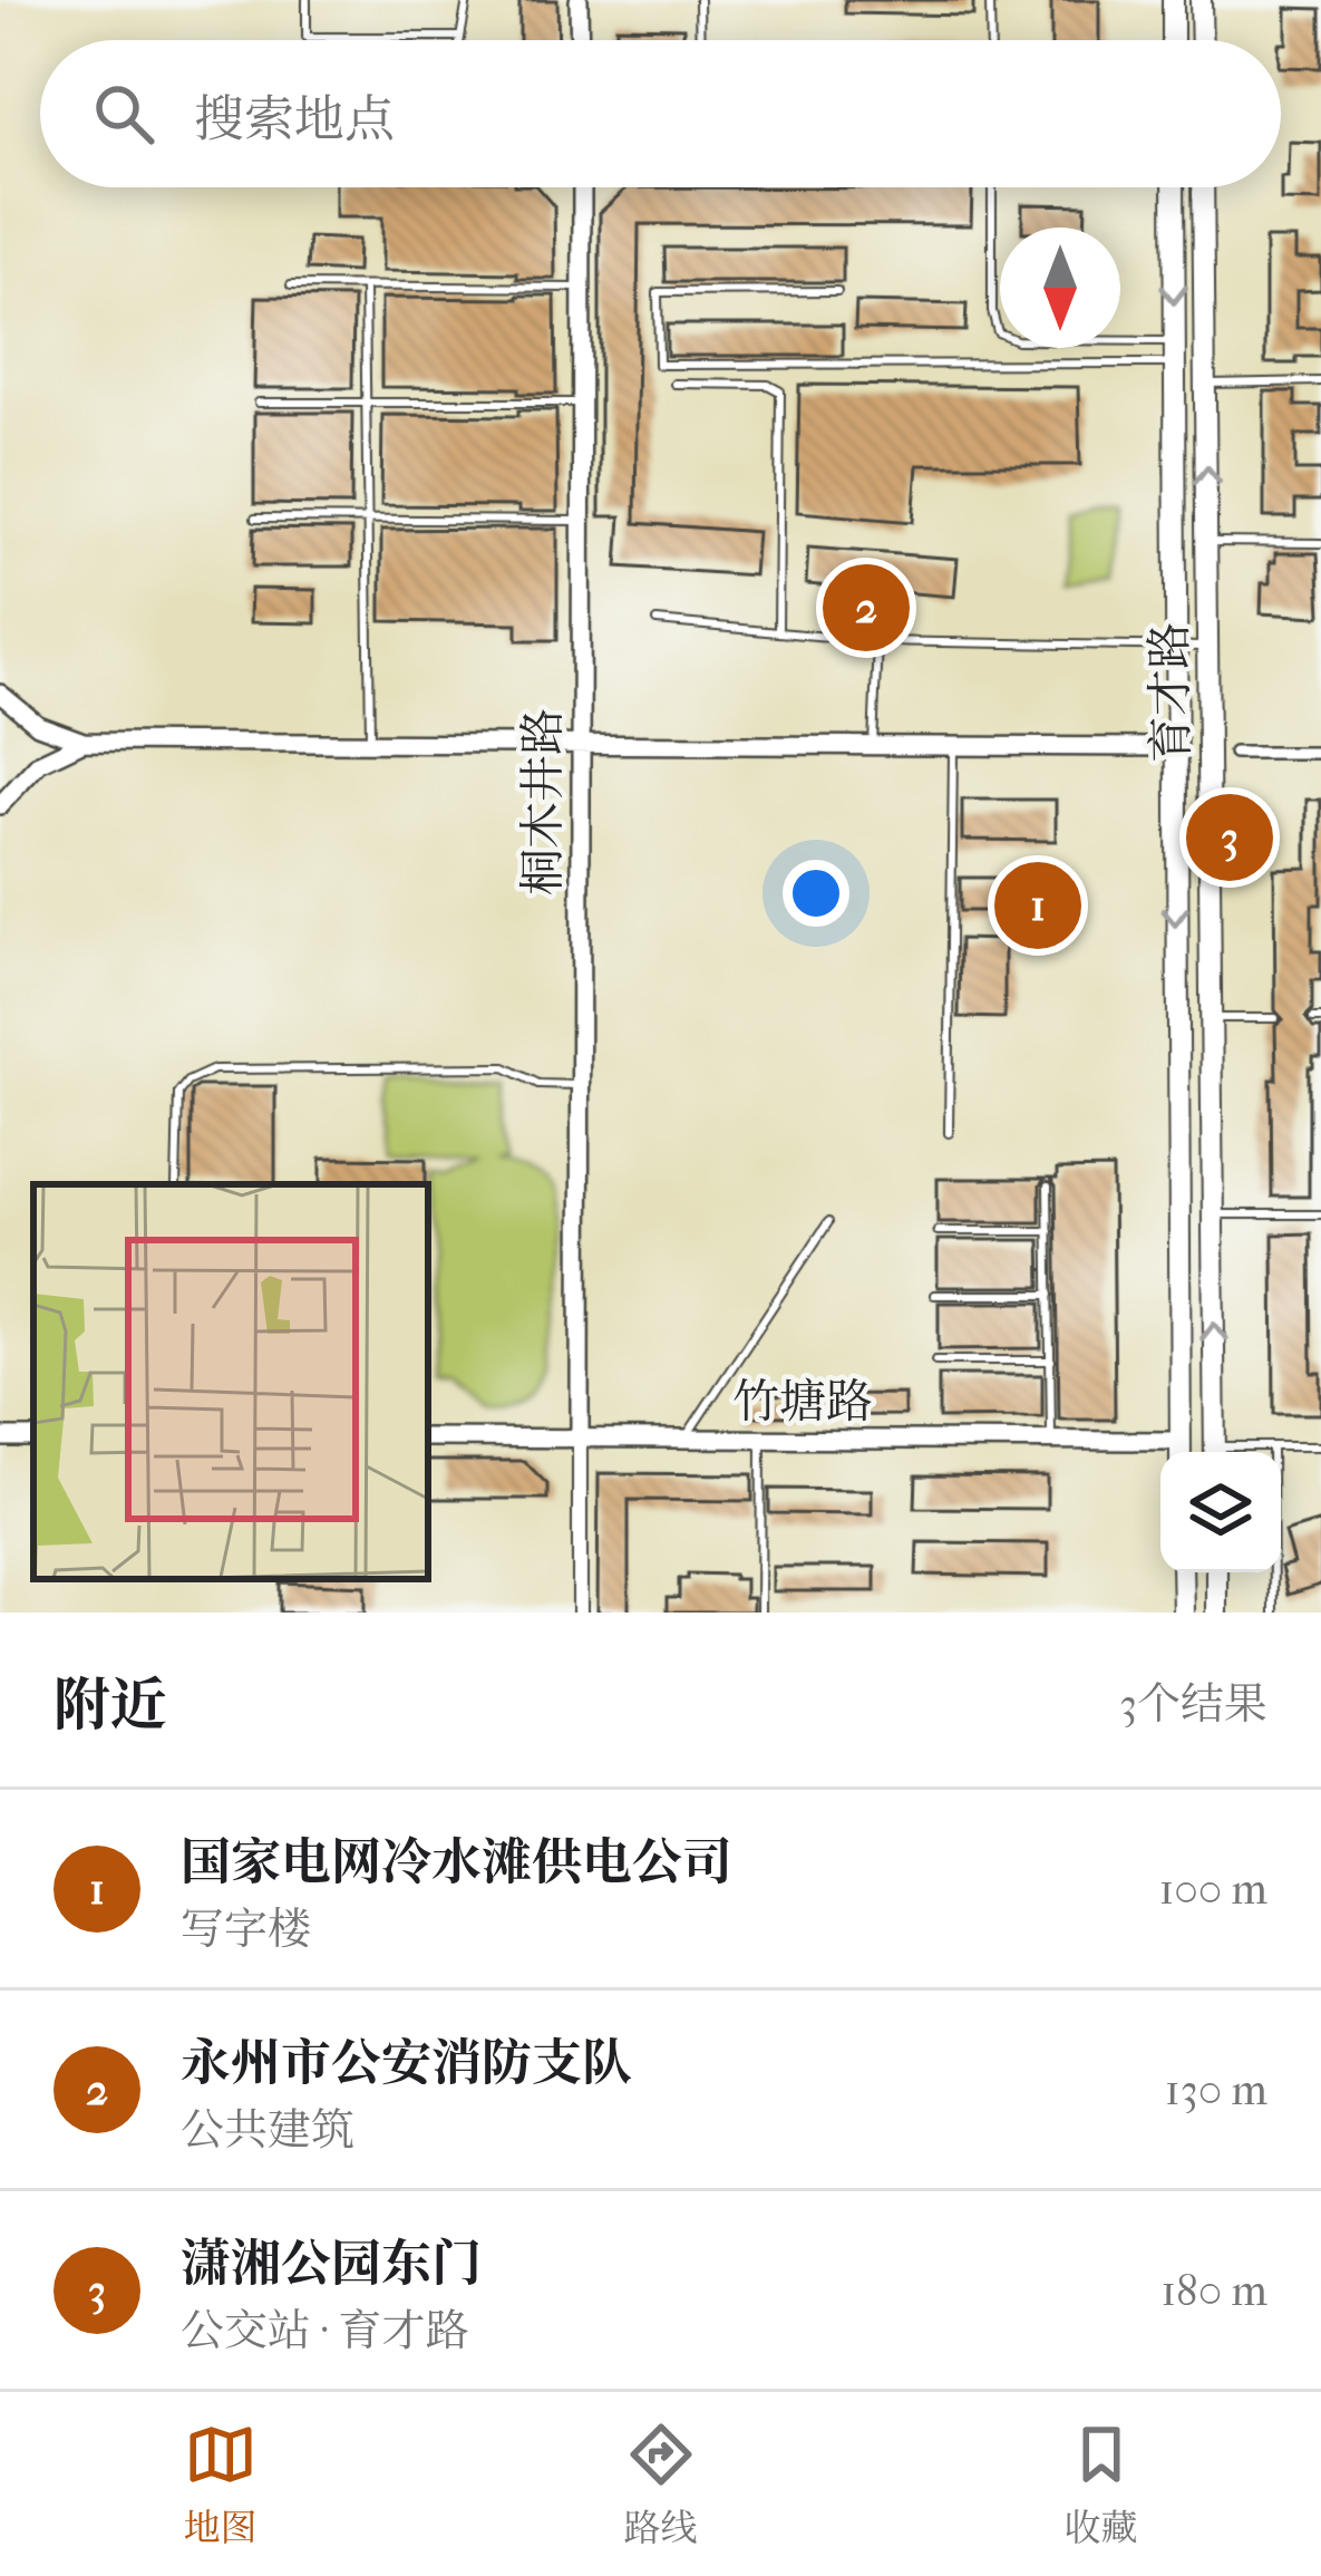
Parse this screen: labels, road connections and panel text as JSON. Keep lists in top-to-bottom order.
{
  "streets": {
    "main road": ["育才路"],
    "street": ["桐木井路", "竹塘路"]
  },
  "crossings": [
    ["育才路", "竹塘路"],
    ["桐木井路", "竹塘路"]
  ],
  "north": "bottom",
  "page": {
    "search": "搜索地点",
    "pins": ["2", "3", "1"],
    "heading": ["附近", "3个结果"],
    "list": [
      {
        "mark": "1",
        "name": "国家电网冷水滩供电公司",
        "note": "写字楼",
        "value": "100 m"
      },
      {
        "mark": "2",
        "name": "永州市公安消防支队",
        "note": "公共建筑",
        "value": "130 m"
      },
      {
        "mark": "3",
        "name": "潇湘公园东门",
        "note": "公交站 · 育才路",
        "value": "180 m"
      }
    ],
    "nav": ["地图", "路线", "收藏"]
  }
}
